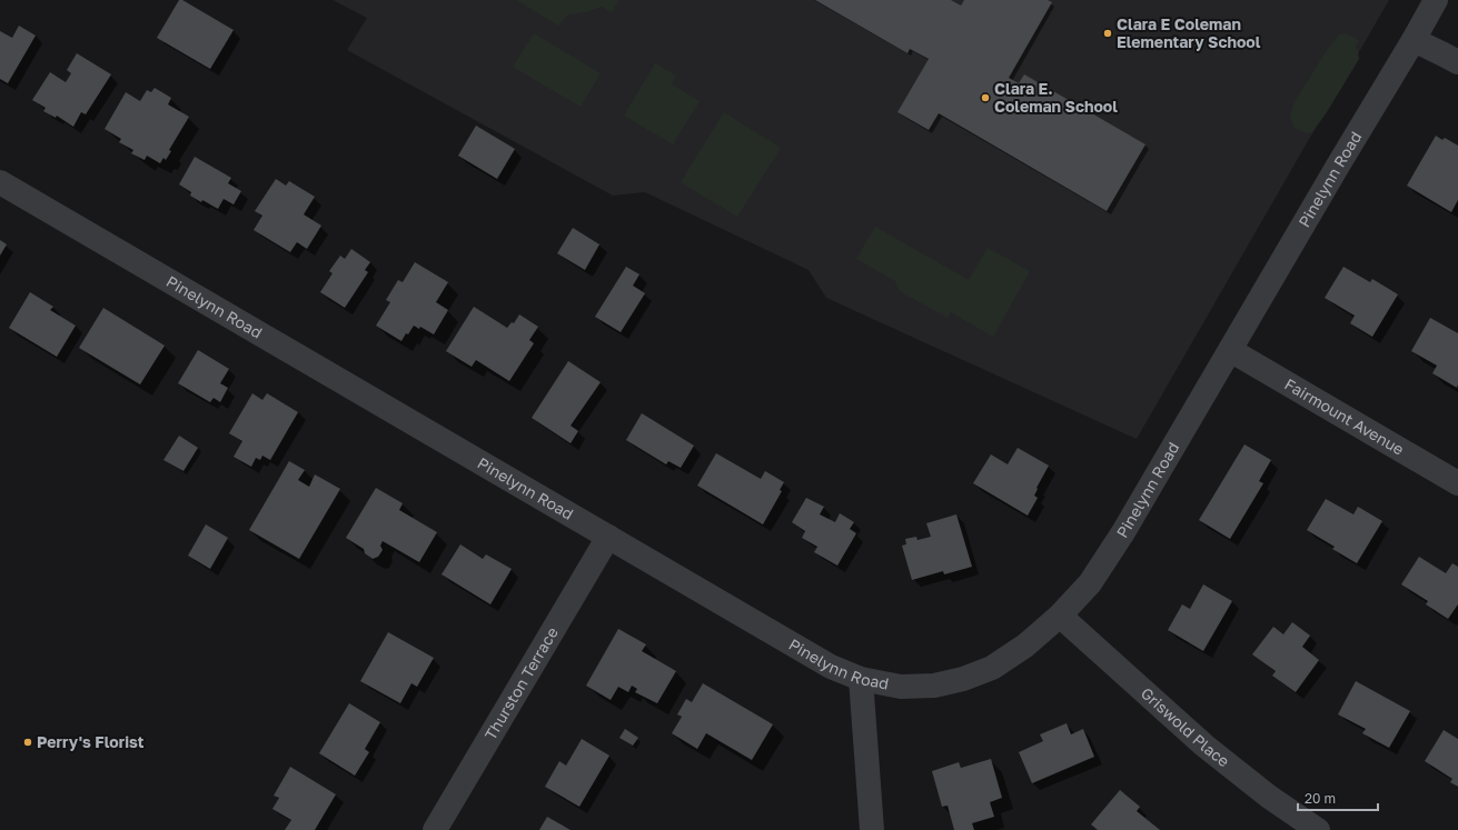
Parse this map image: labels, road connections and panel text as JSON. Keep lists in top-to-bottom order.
{
  "streets": {
    "street": [
      "Pinelynn Road",
      "Fairmount Avenue",
      "Thurston Terrace",
      "Griswold Place"
    ]
  },
  "crossings": [
    ["Pinelynn Road", "Fairmount Avenue"],
    ["Pinelynn Road", "Thurston Terrace"],
    ["Pinelynn Road", "Griswold Place"]
  ],
  "places": ["Clara E Coleman Elementary School", "Clara E. Coleman School", "Perry's Florist"],
  "scale_bar": "20 m"
}
